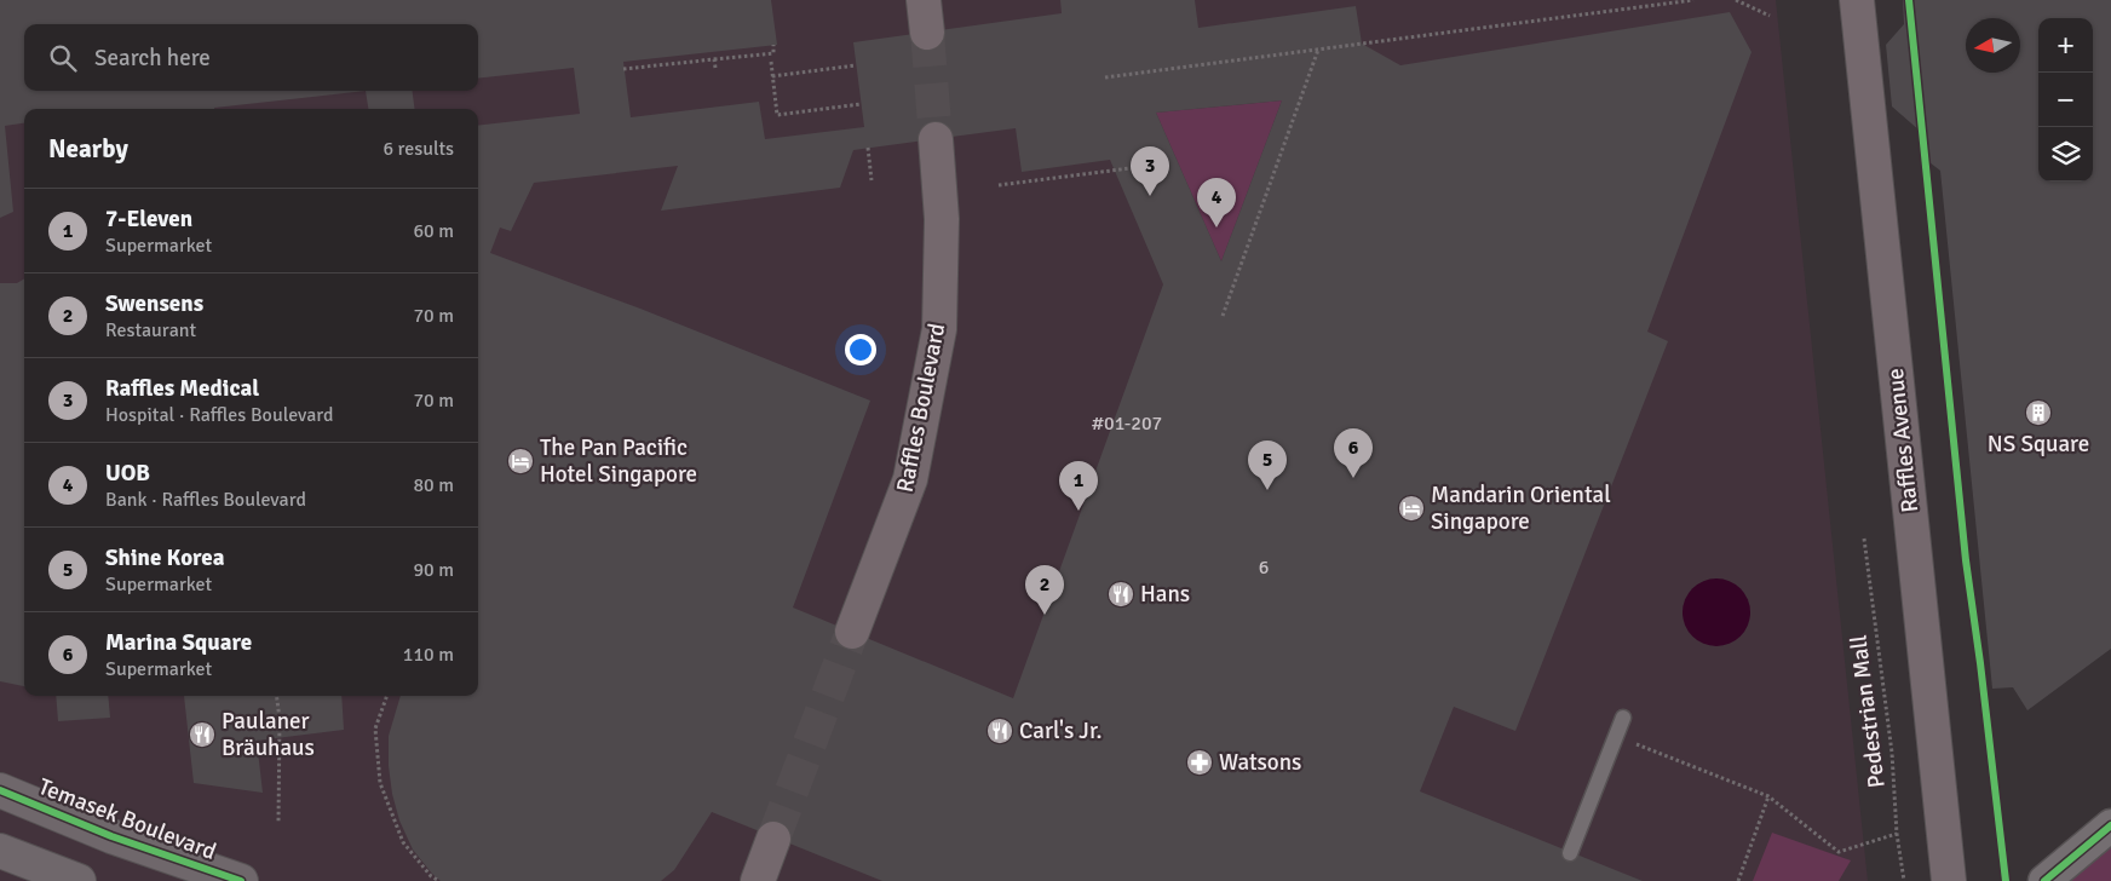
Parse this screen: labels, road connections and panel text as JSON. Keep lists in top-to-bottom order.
{
  "streets": {
    "main road": ["Raffles Boulevard", "Raffles Avenue"],
    "street": ["Temasek Boulevard"],
    "path": ["Pedestrian Mall"]
  },
  "places": {
    "building": ["NS Square"],
    "hotel": ["The Pan Pacific Hotel Singapore", "Mandarin Oriental Singapore"],
    "restaurant": ["Hans", "Carl's Jr.", "Paulaner Bräuhaus"],
    "pharmacy": ["Watsons"]
  },
  "house_numbers": ["#01-207", "6"],
  "north": "left",
  "page": {
    "map_buttons": ["+", "−"],
    "search": "Search here",
    "heading": ["Nearby", "6 results"],
    "pins": [
      "3",
      "4",
      "6",
      "5",
      "1",
      "2"
    ],
    "list": [
      {
        "mark": "1",
        "name": "7-Eleven",
        "note": "Supermarket",
        "value": "60 m"
      },
      {
        "mark": "2",
        "name": "Swensens",
        "note": "Restaurant",
        "value": "70 m"
      },
      {
        "mark": "3",
        "name": "Raffles Medical",
        "note": "Hospital · Raffles Boulevard",
        "value": "70 m"
      },
      {
        "mark": "4",
        "name": "UOB",
        "note": "Bank · Raffles Boulevard",
        "value": "80 m"
      },
      {
        "mark": "5",
        "name": "Shine Korea",
        "note": "Supermarket",
        "value": "90 m"
      },
      {
        "mark": "6",
        "name": "Marina Square",
        "note": "Supermarket",
        "value": "110 m"
      }
    ]
  }
}
